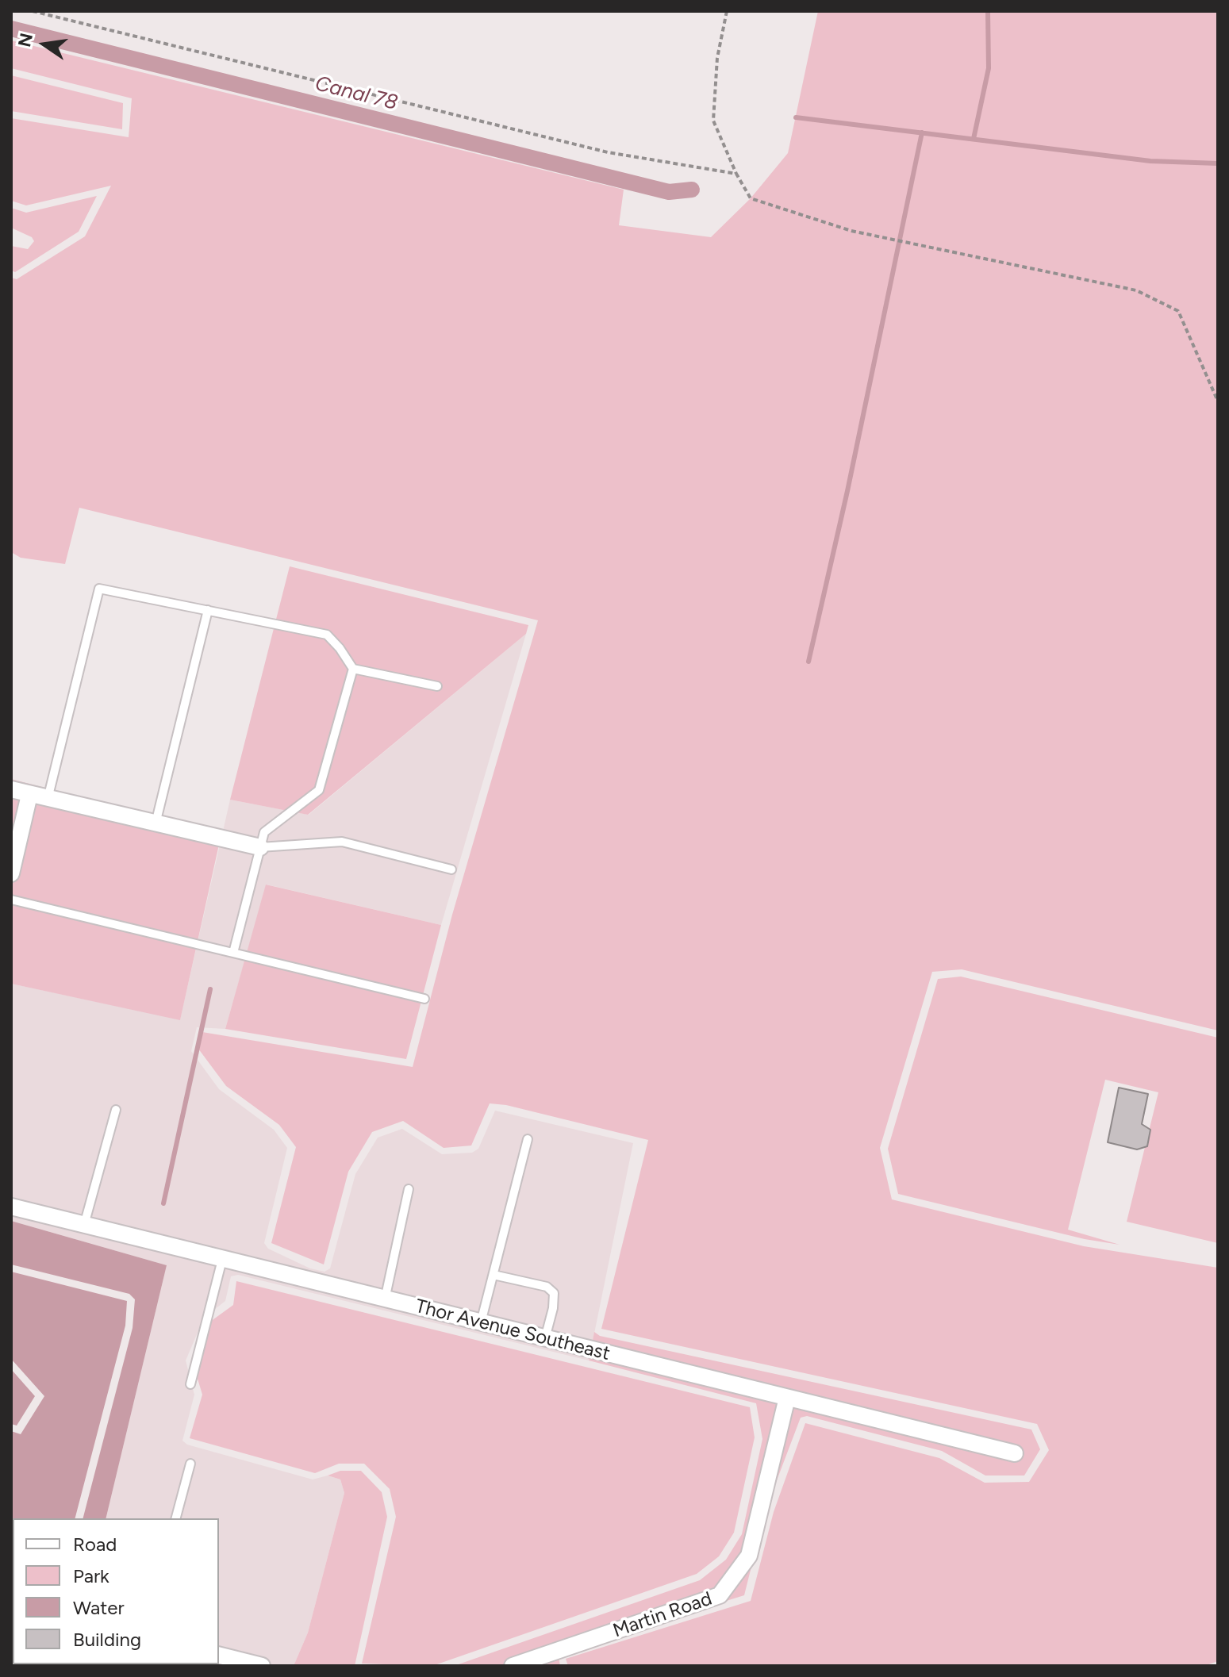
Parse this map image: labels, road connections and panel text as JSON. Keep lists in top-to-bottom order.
{
  "streets": {
    "street": ["Thor Avenue Southeast", "Martin Road"]
  },
  "crossings": [
    ["Thor Avenue Southeast", "Martin Road"]
  ],
  "water": ["Canal 78"],
  "legend": [
    "Road",
    "Park",
    "Water",
    "Building"
  ],
  "north": "left"
}
